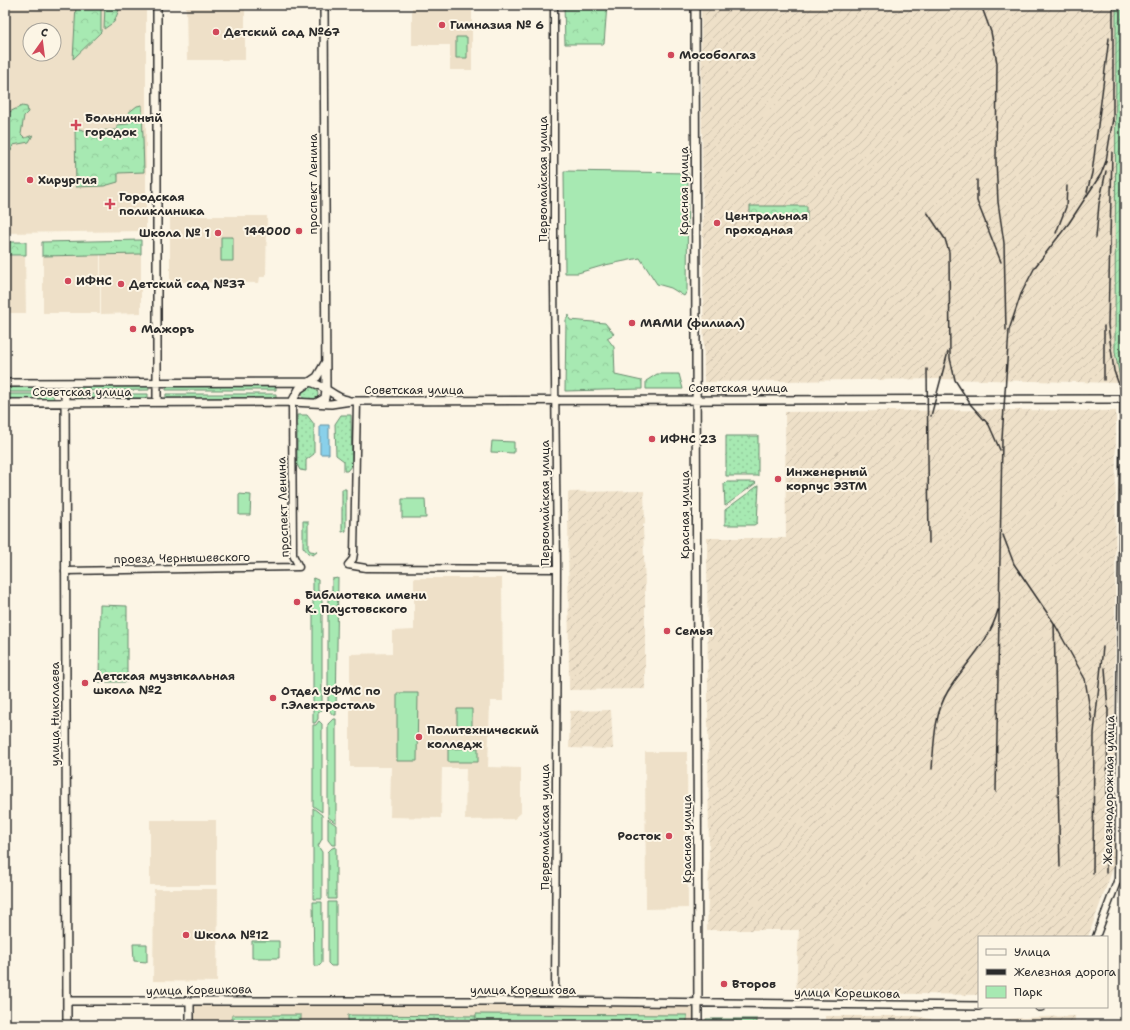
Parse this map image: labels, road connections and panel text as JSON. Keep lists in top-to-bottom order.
{
  "streets": {
    "main road": [
      "проспект Ленина",
      "Красная улица",
      "Советская улица",
      "улица Николаева",
      "улица Корешкова"
    ],
    "street": ["Первомайская улица", "проезд Чернышевского", "Железнодорожная улица"]
  },
  "crossings": [
    ["Первомайская улица", "Советская улица"],
    ["Первомайская улица", "улица Корешкова"],
    ["проспект Ленина", "Советская улица"],
    ["проспект Ленина", "проезд Чернышевского"],
    ["Красная улица", "Советская улица"],
    ["Красная улица", "улица Корешкова"],
    ["Советская улица", "улица Николаева"],
    ["Советская улица", "Железнодорожная улица"],
    ["проезд Чернышевского", "улица Николаева"],
    ["улица Николаева", "улица Корешкова"]
  ],
  "places": {
    "other": [
      "Гимназия № 6",
      "Детский сад №67",
      "Мособолгаз",
      "Хирургия",
      "Центральная проходная",
      "144000",
      "Школа № 1",
      "ИФНС",
      "Детский сад №37",
      "МАМИ (филиал)",
      "Мажоръ",
      "ИФНС 23",
      "Инженерный корпус ЭЗТМ",
      "Библиотека имени К. Паустовского",
      "Семья",
      "Детская музыкальная школа №2",
      "Отдел УФМС по г.Электросталь",
      "Политехнический колледж",
      "Росток",
      "Школа №12",
      "Второв"
    ],
    "health": ["Больничный городок", "Городская поликлиника"]
  },
  "legend": ["Улица", "Железная дорога", "Парк"],
  "north": "top"
}
